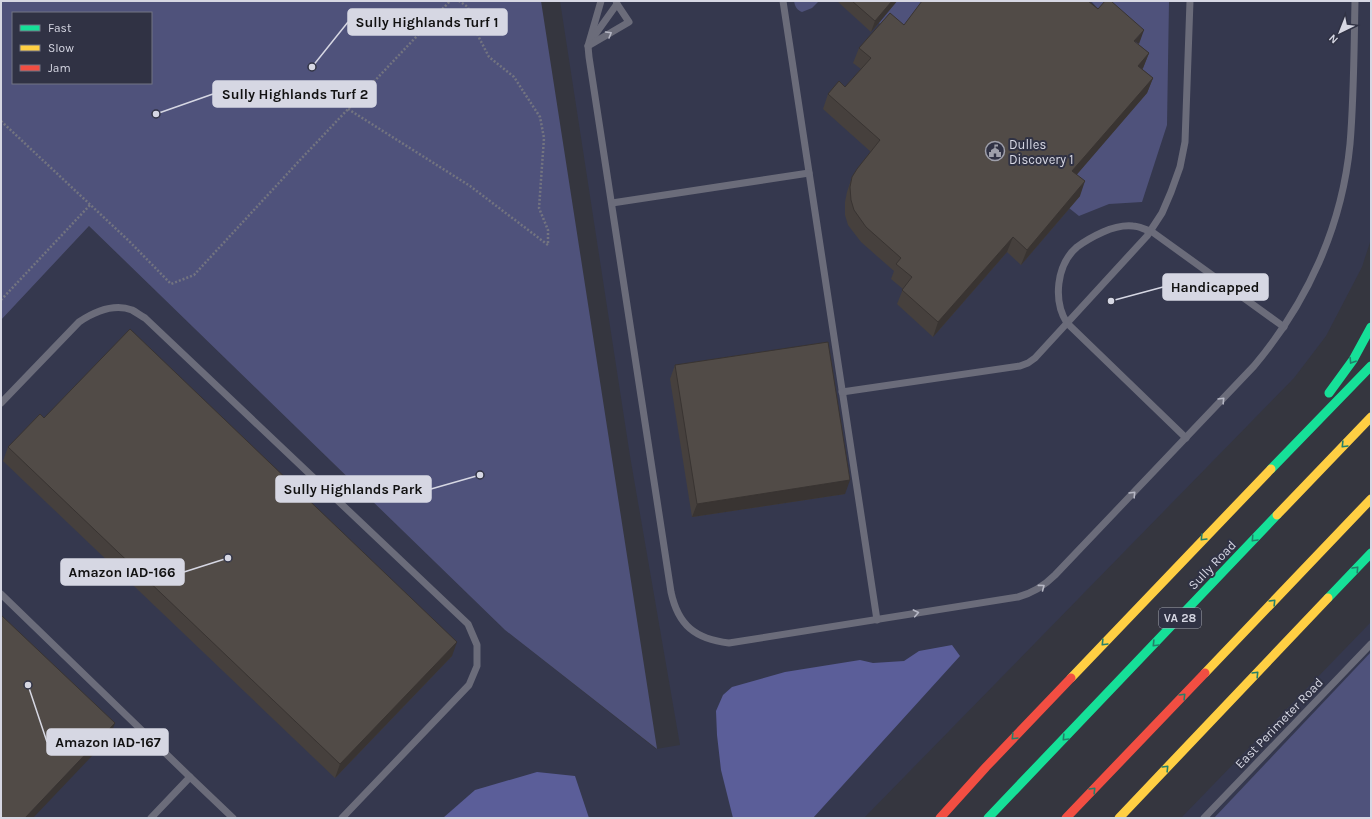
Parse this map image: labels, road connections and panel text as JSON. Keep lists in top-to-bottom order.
{
  "streets": {
    "highway": ["Sully Road", "VA 28"],
    "lane": ["East Perimeter Road"]
  },
  "places": {
    "other": [
      "Sully Highlands Turf 1",
      "Sully Highlands Turf 2",
      "Handicapped",
      "Sully Highlands Park",
      "Amazon IAD-166",
      "Amazon IAD-167"
    ],
    "public building": ["Dulles Discovery 1"]
  },
  "legend": ["Fast", "Slow", "Jam"],
  "north": "bottom left"
}
